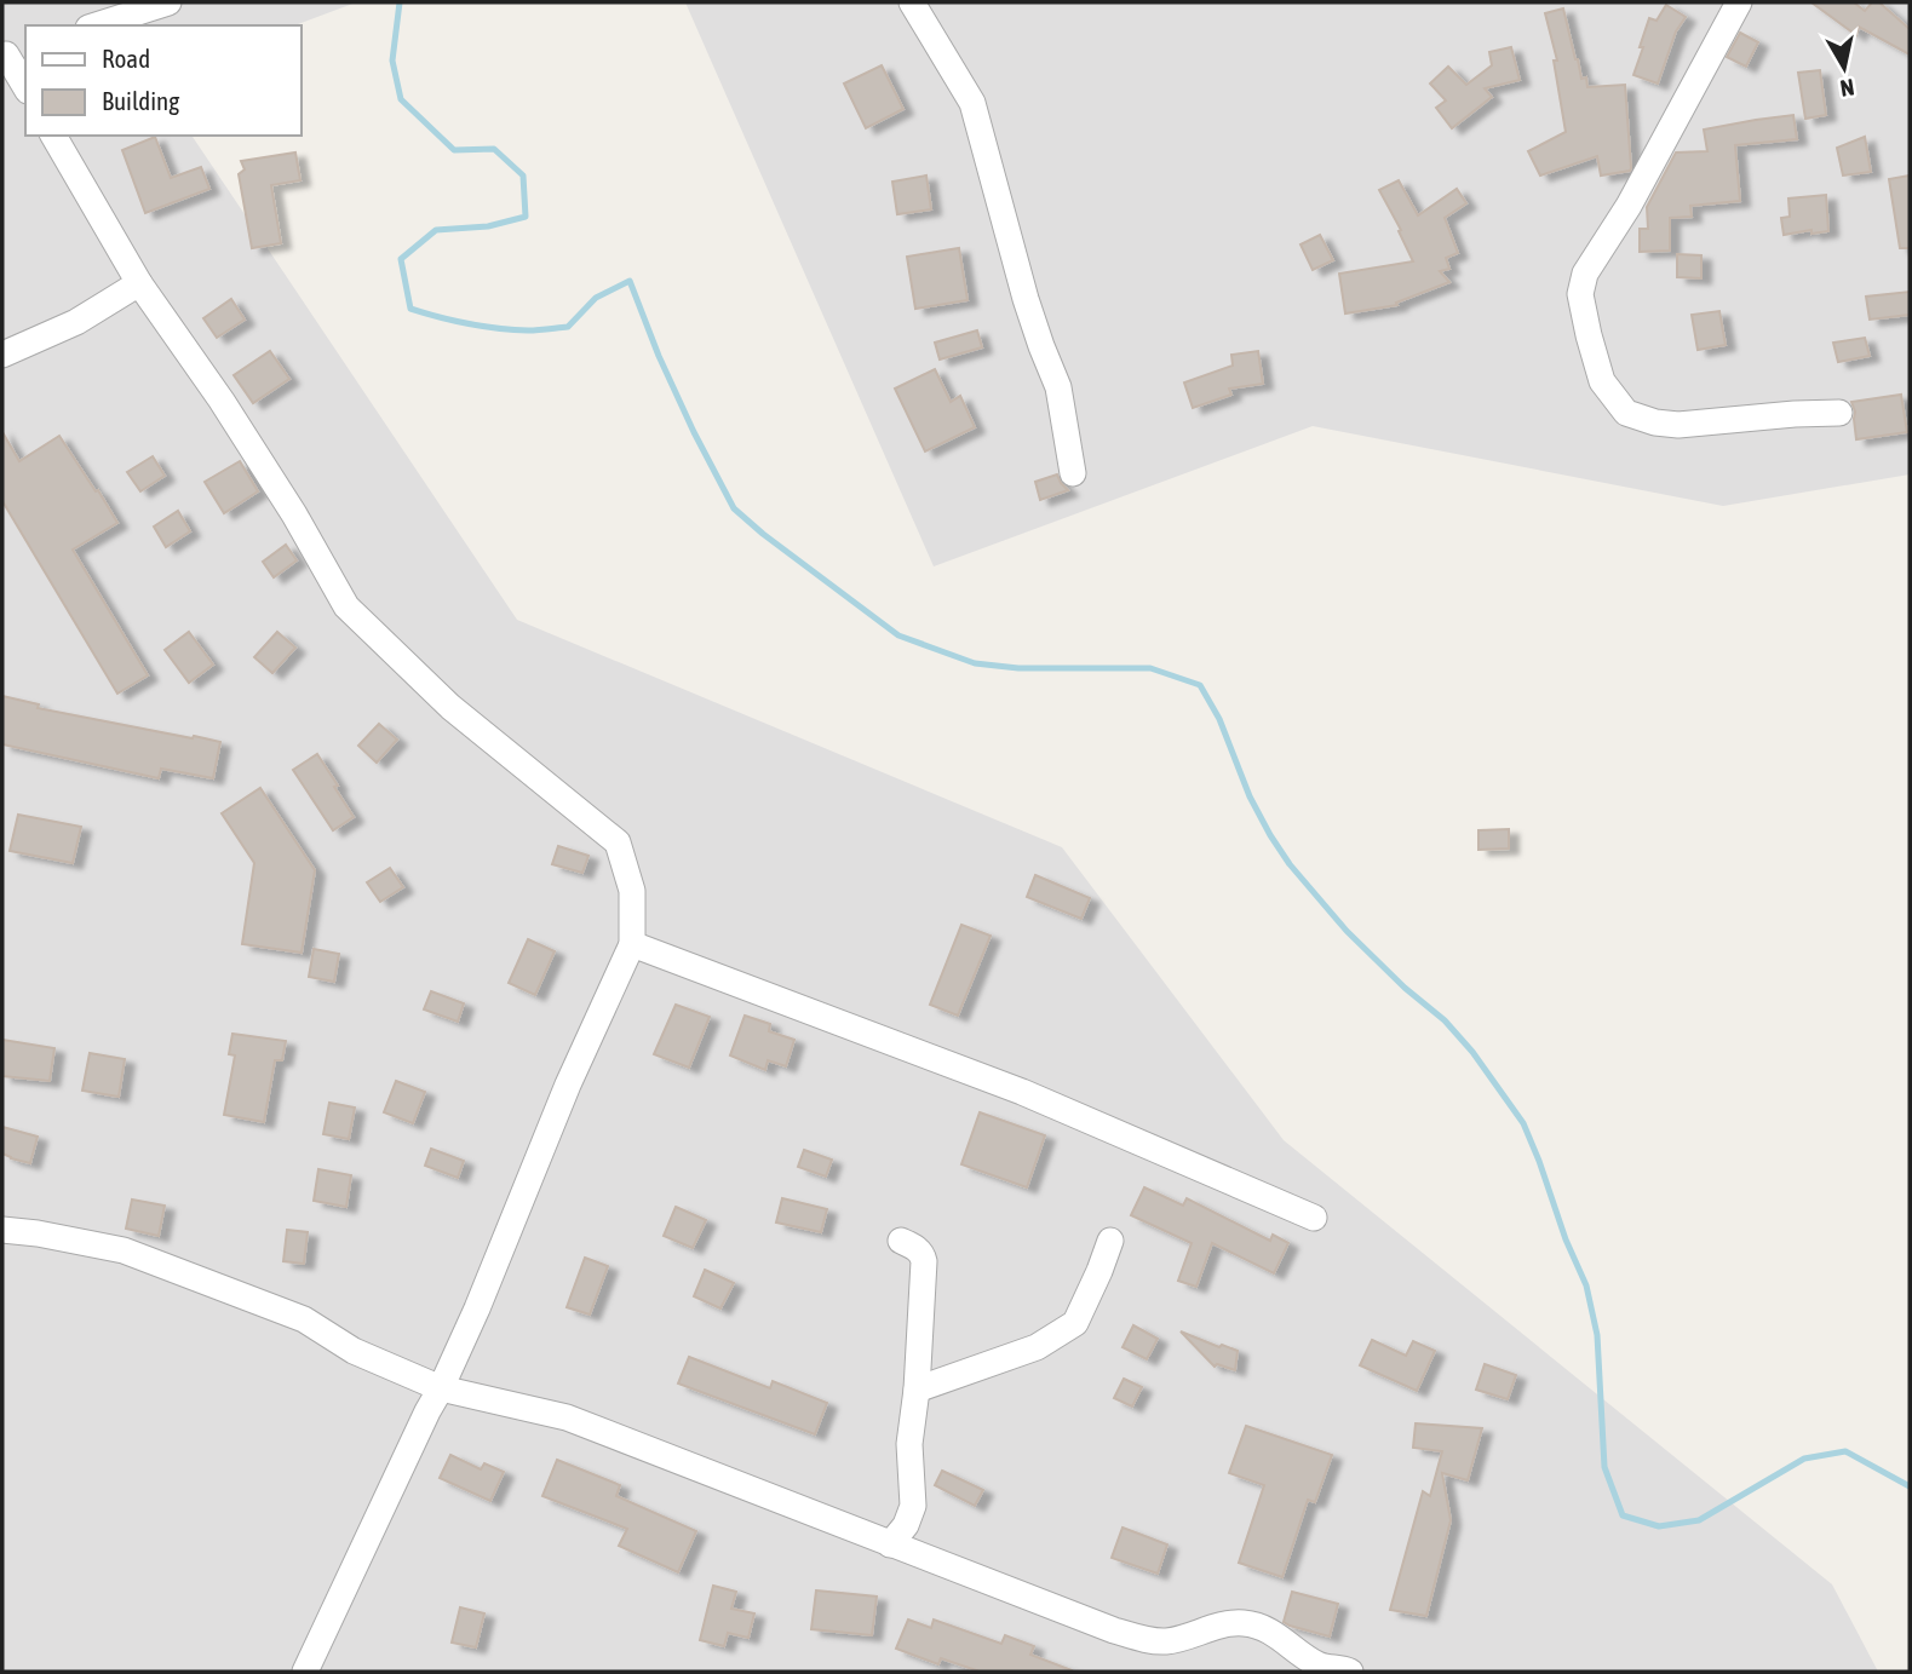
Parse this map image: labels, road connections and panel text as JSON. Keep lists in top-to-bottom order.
{
  "legend": ["Road", "Building"],
  "north": "bottom"
}
